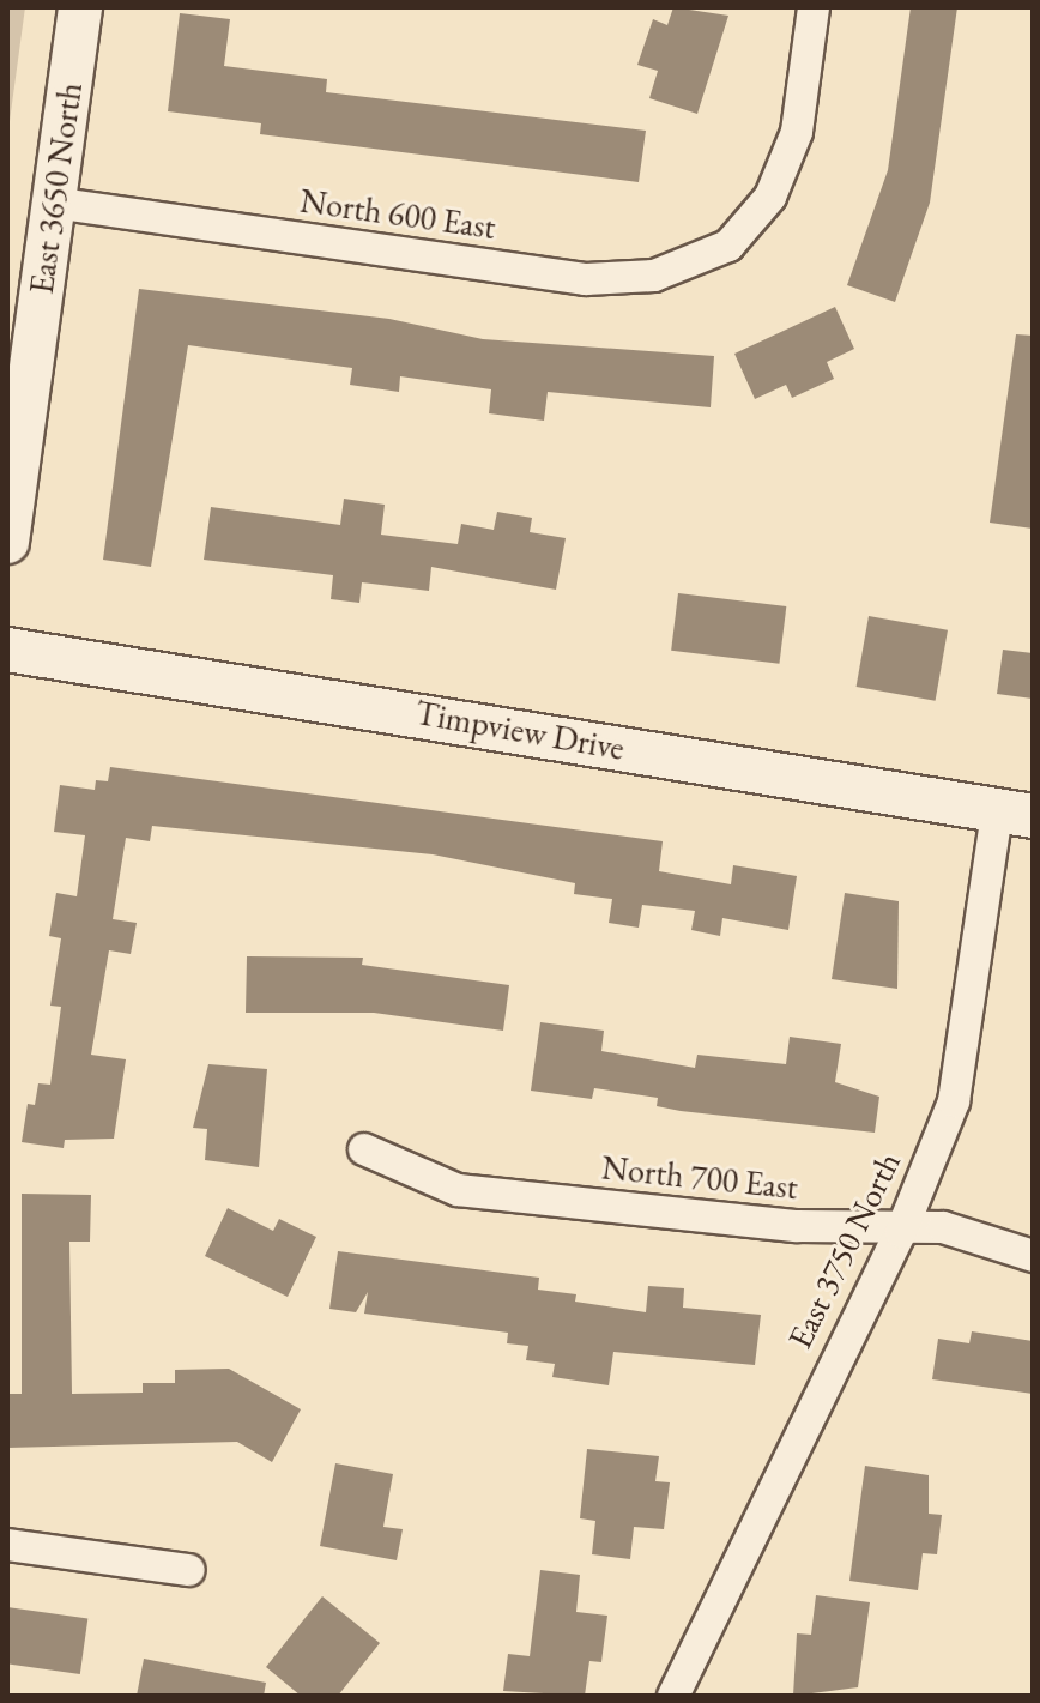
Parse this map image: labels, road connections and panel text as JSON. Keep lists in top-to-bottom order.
{
  "streets": {
    "street": [
      "East 3650 North",
      "North 600 East",
      "Timpview Drive",
      "North 700 East",
      "East 3750 North"
    ]
  },
  "crossings": [
    ["East 3650 North", "North 600 East"],
    ["Timpview Drive", "East 3750 North"],
    ["North 700 East", "East 3750 North"]
  ]
}
